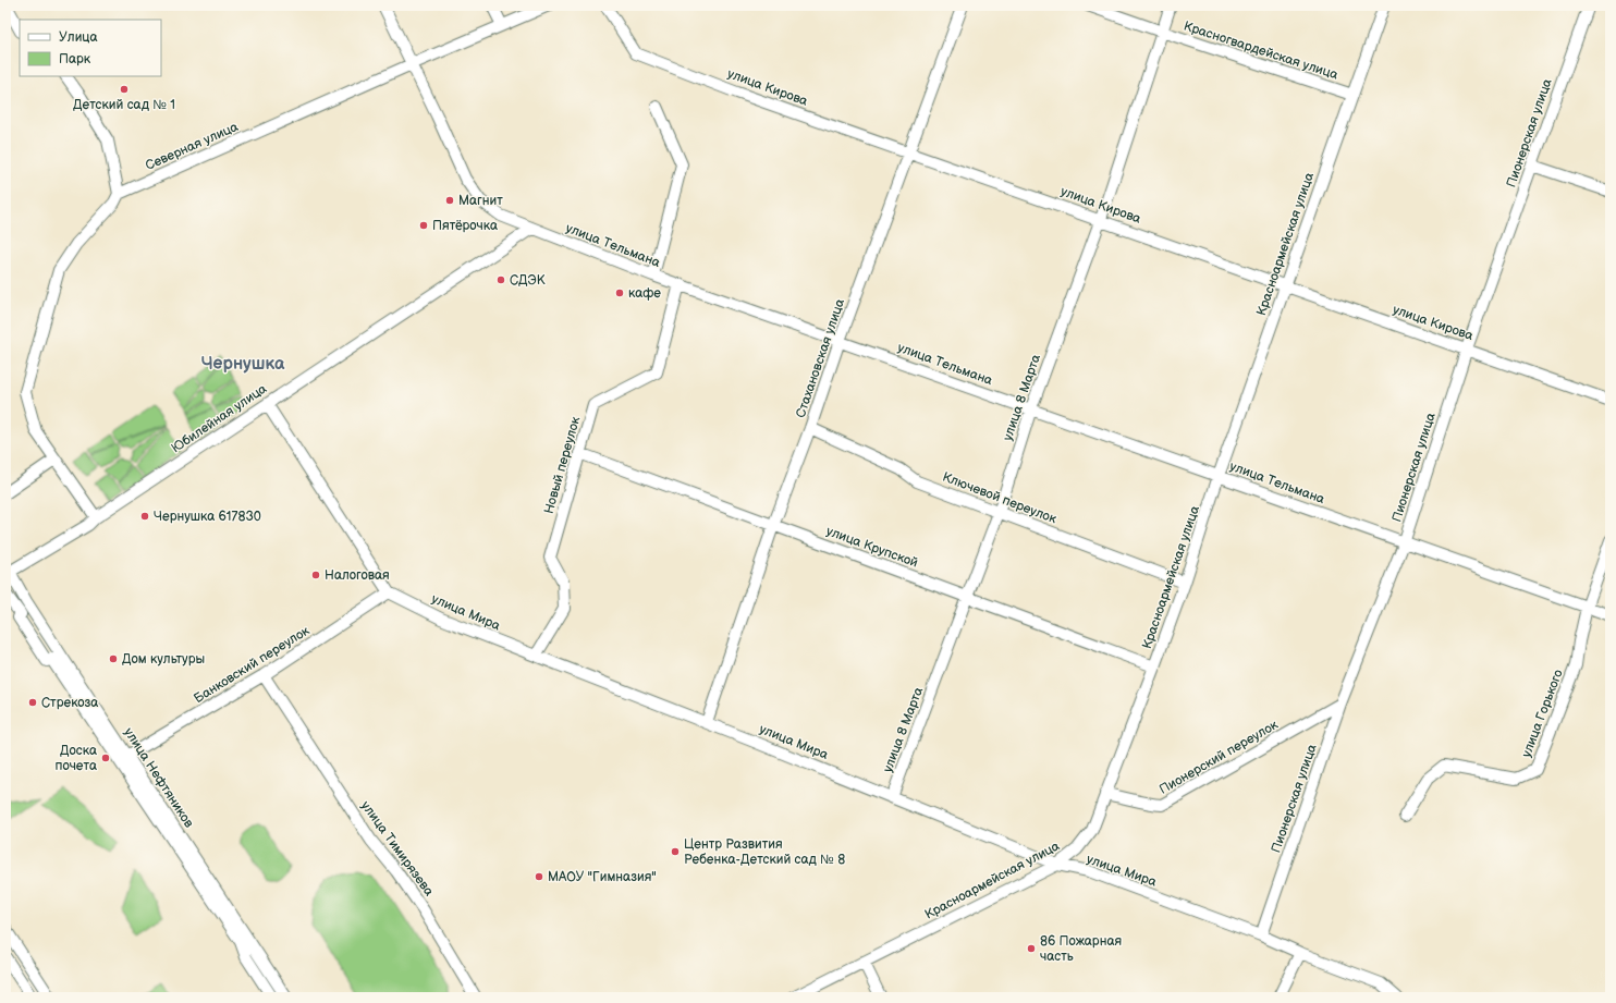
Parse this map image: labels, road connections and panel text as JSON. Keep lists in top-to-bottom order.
{
  "streets": {
    "street": [
      "Красногвардейская улица",
      "улица Кирова",
      "Пионерская улица",
      "Северная улица",
      "Красноармейская улица",
      "улица Тельмана",
      "Стахановская улица",
      "улица 8 Марта",
      "Юбилейная улица",
      "Новый переулок",
      "Ключевой переулок",
      "улица Крупской",
      "улица Мира",
      "Банковский переулок",
      "улица Горького",
      "Пионерский переулок",
      "улица Нефтяников",
      "улица Тимирязева"
    ]
  },
  "crossings": [
    ["Красногвардейская улица", "Красноармейская улица"],
    ["Красногвардейская улица", "улица 8 Марта"],
    ["улица Кирова", "Пионерская улица"],
    ["улица Кирова", "Красноармейская улица"],
    ["улица Кирова", "Стахановская улица"],
    ["улица Кирова", "улица 8 Марта"],
    ["Пионерская улица", "улица Тельмана"],
    ["Пионерская улица", "улица Мира"],
    ["Пионерская улица", "Пионерский переулок"],
    ["Северная улица", "улица Тельмана"],
    ["Красноармейская улица", "улица Тельмана"],
    ["Красноармейская улица", "Ключевой переулок"],
    ["Красноармейская улица", "улица Крупской"],
    ["Красноармейская улица", "улица Мира"],
    ["Красноармейская улица", "Пионерский переулок"],
    ["улица Тельмана", "Стахановская улица"],
    ["улица Тельмана", "улица 8 Марта"],
    ["улица Тельмана", "Юбилейная улица"],
    ["улица Тельмана", "Новый переулок"],
    ["улица Тельмана", "улица Горького"],
    ["Стахановская улица", "Ключевой переулок"],
    ["Стахановская улица", "улица Крупской"],
    ["Стахановская улица", "улица Мира"],
    ["улица 8 Марта", "Ключевой переулок"],
    ["улица 8 Марта", "улица Крупской"],
    ["улица 8 Марта", "улица Мира"],
    ["Юбилейная улица", "улица Нефтяников"],
    ["Новый переулок", "улица Крупской"],
    ["Новый переулок", "улица Мира"],
    ["улица Мира", "Банковский переулок"],
    ["Банковский переулок", "улица Нефтяников"],
    ["Банковский переулок", "улица Тимирязева"]
  ],
  "districts": ["Чернушка"],
  "places": [
    "Детский сад № 1",
    "Магнит",
    "Пятёрочка",
    "СДЭК",
    "кафе",
    "Чернушка 617830",
    "Налоговая",
    "Дом культуры",
    "Стрекоза",
    "Доска почета",
    "Центр Развития Ребенка-Детский сад № 8",
    "МАОУ \"Гимназия\"",
    "86 Пожарная часть"
  ],
  "legend": ["Улица", "Парк"]
}
